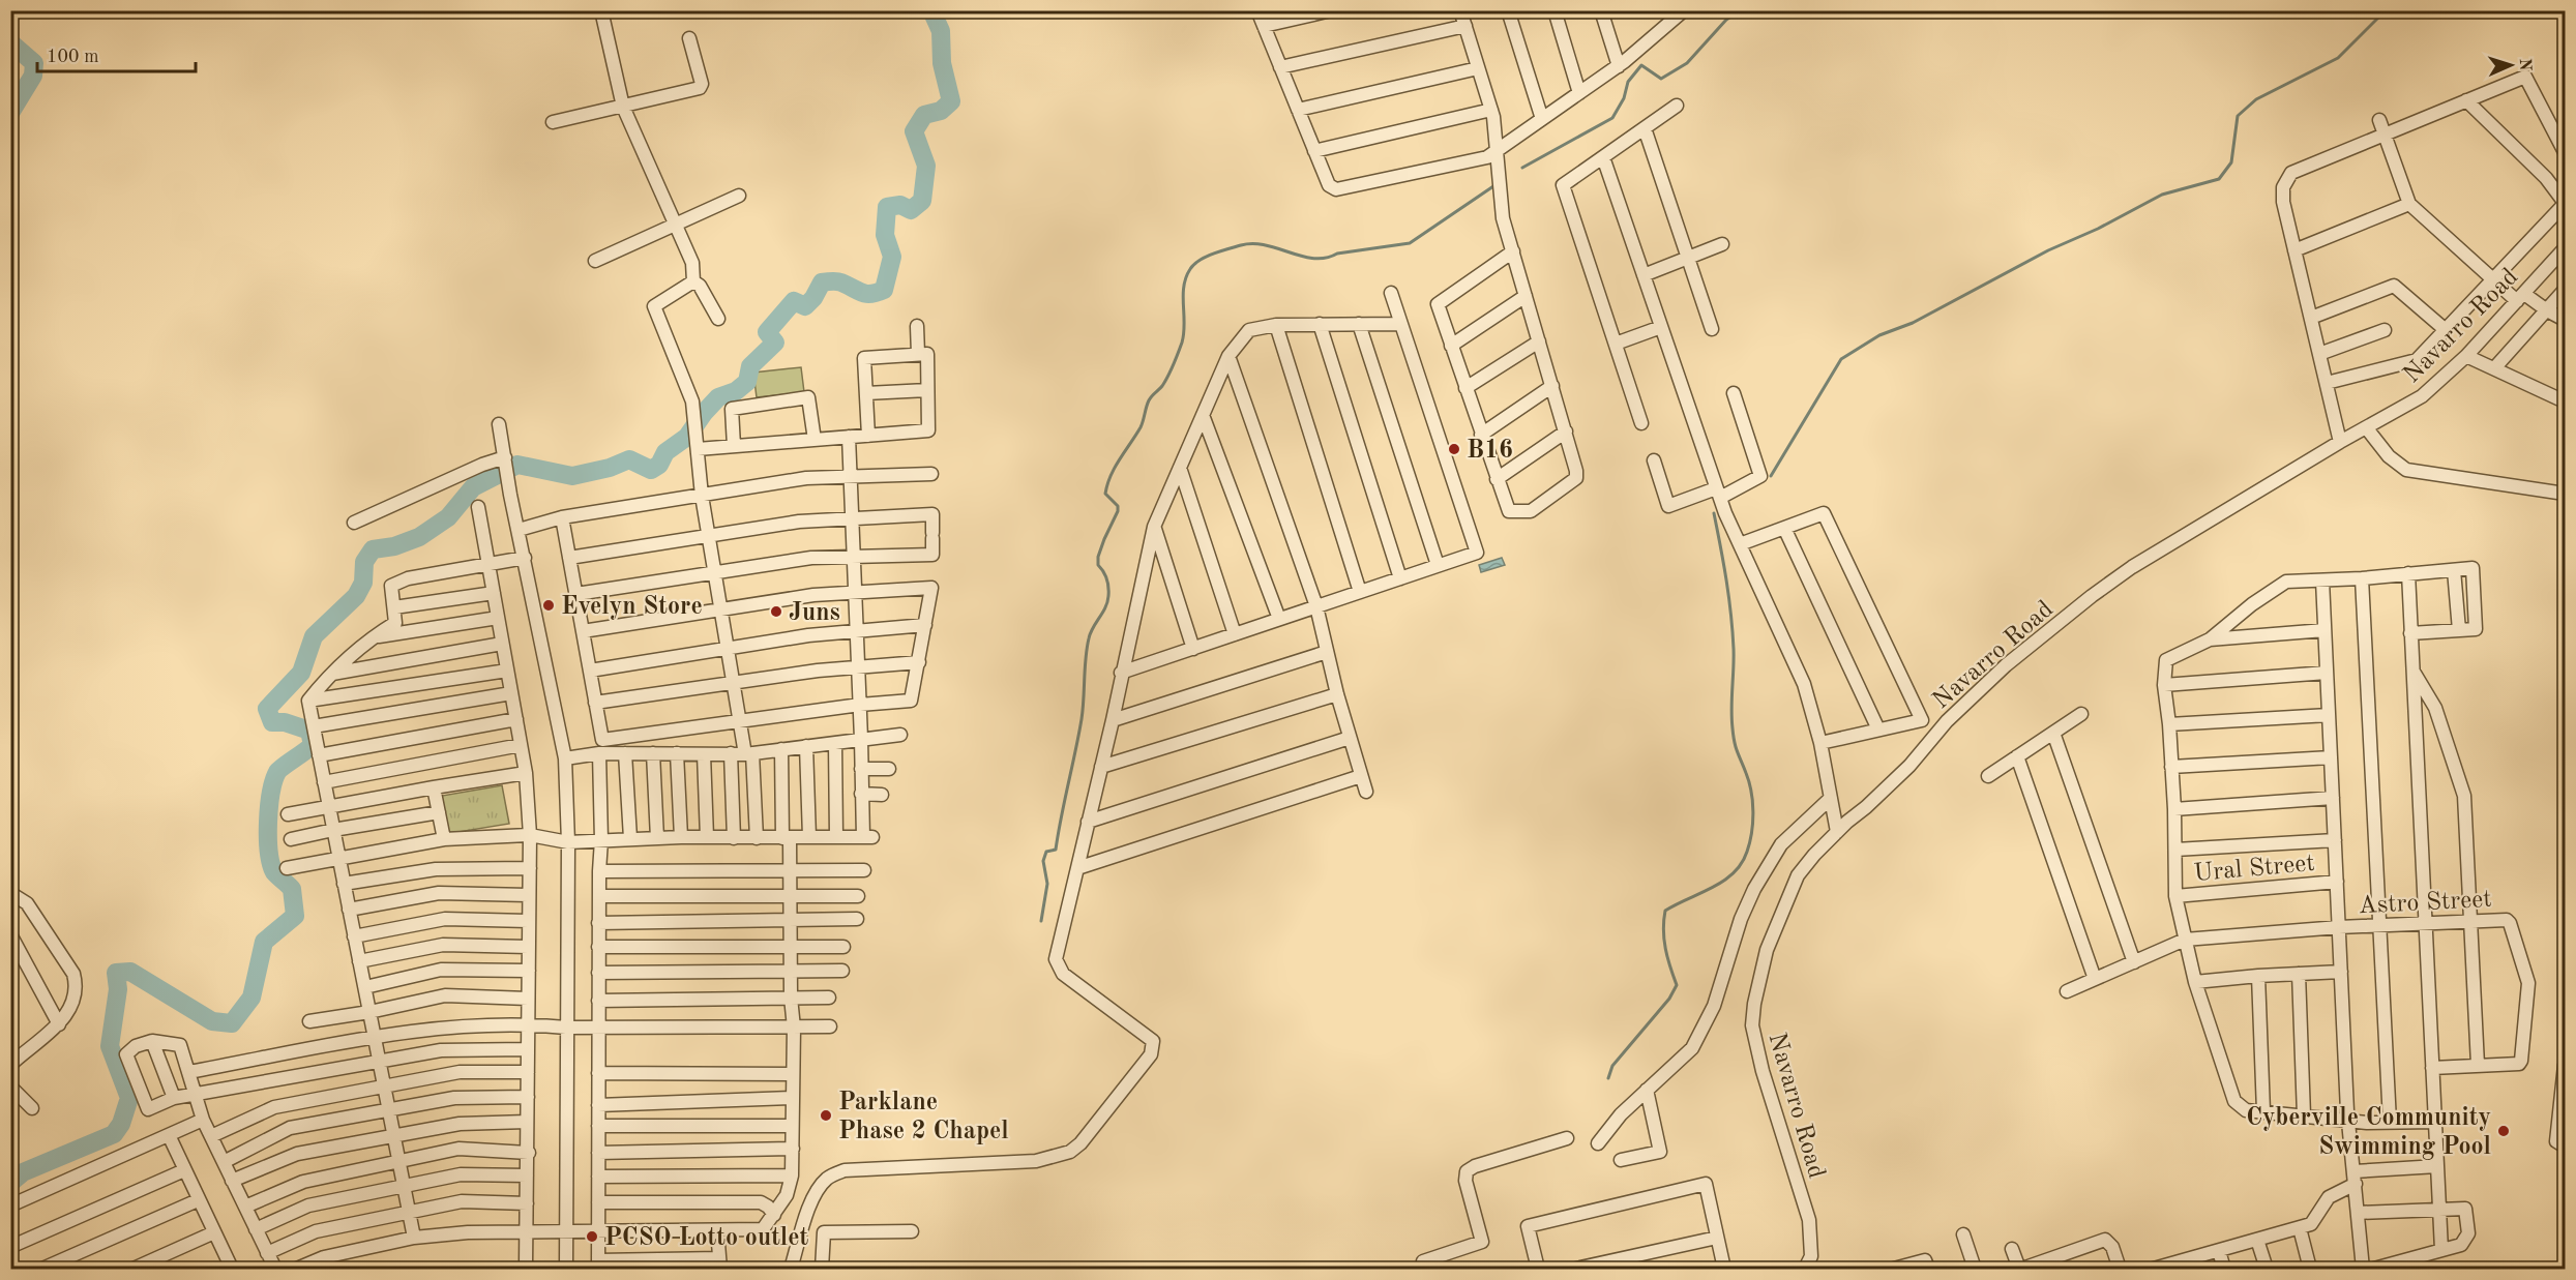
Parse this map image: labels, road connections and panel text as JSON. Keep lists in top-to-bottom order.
{
  "streets": {
    "street": ["Navarro Road", "Ural Street", "Astro Street"]
  },
  "places": [
    "B16",
    "Evelyn Store",
    "Juns",
    "Parklane Phase 2 Chapel",
    "Cyberville Community Swimming Pool",
    "PCSO Lotto outlet"
  ],
  "scale_bar": "100 m",
  "north": "right"
}
